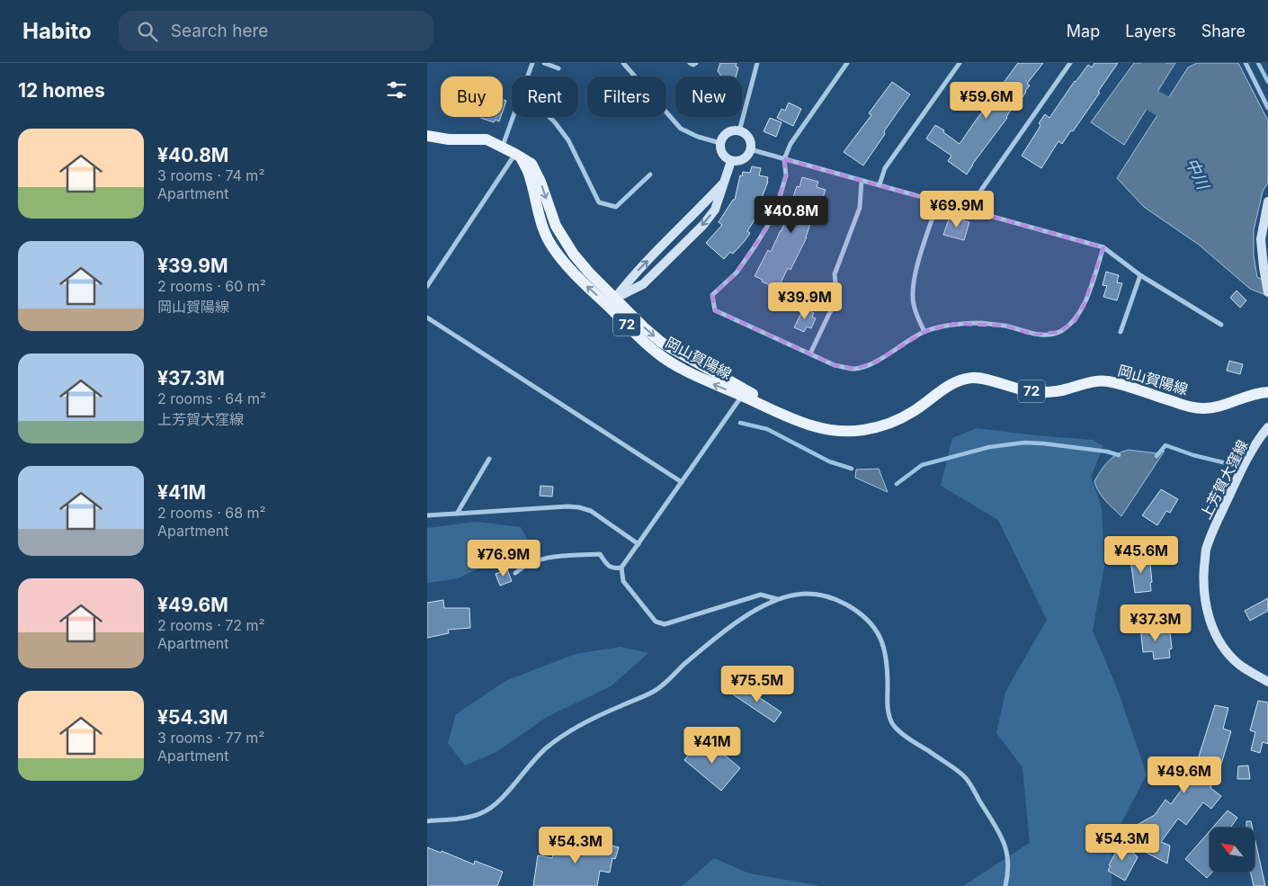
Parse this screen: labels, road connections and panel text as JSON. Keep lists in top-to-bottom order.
{
  "streets": {
    "main road": ["72", "岡山賀陽線"],
    "street": ["上芳賀大窪線"]
  },
  "water": ["中川"],
  "north": "top left",
  "page": {
    "header": "Habito",
    "search": "Search here",
    "nav": ["Map", "Layers", "Share"],
    "heading": "12 homes",
    "chip": [
      "Buy",
      "Rent",
      "Filters",
      "New"
    ],
    "price": [
      "¥59.6M",
      "¥69.9M",
      "¥40.8M",
      "¥39.9M",
      "¥45.6M",
      "¥76.9M",
      "¥37.3M",
      "¥75.5M",
      "¥41M",
      "¥49.6M",
      "¥54.3M",
      "¥54.3M"
    ],
    "list": [
      {
        "name": "¥40.8M",
        "note": "3 rooms · 74 m² · Apartment"
      },
      {
        "name": "¥39.9M",
        "note": "2 rooms · 60 m² · 岡山賀陽線"
      },
      {
        "name": "¥37.3M",
        "note": "2 rooms · 64 m² · 上芳賀大窪線"
      },
      {
        "name": "¥41M",
        "note": "2 rooms · 68 m² · Apartment"
      },
      {
        "name": "¥49.6M",
        "note": "2 rooms · 72 m² · Apartment"
      },
      {
        "name": "¥54.3M",
        "note": "3 rooms · 77 m² · Apartment"
      }
    ]
  }
}
